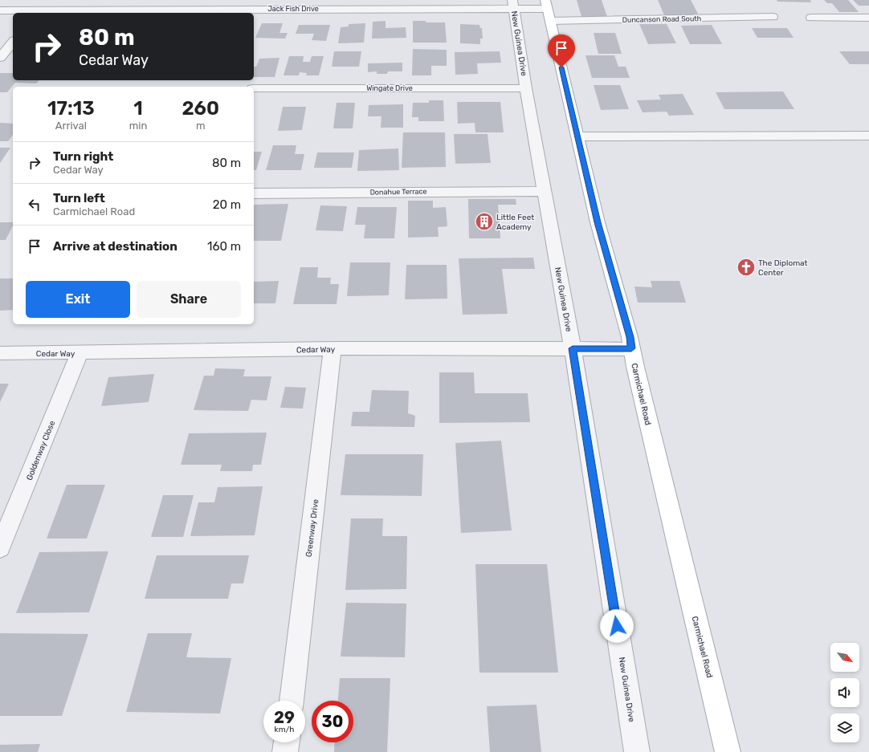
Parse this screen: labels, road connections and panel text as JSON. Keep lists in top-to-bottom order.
{
  "streets": {
    "main road": ["Carmichael Road"],
    "street": [
      "Jack Fish Drive",
      "Duncanson Road South",
      "New Guinea Drive",
      "Wingate Drive",
      "Donahue Terrace",
      "Cedar Way",
      "Goldenway Close",
      "Greenway Drive"
    ]
  },
  "crossings": [
    ["Jack Fish Drive", "Duncanson Road South"],
    ["Jack Fish Drive", "New Guinea Drive"],
    ["Jack Fish Drive", "Carmichael Road"],
    ["Duncanson Road South", "Carmichael Road"],
    ["New Guinea Drive", "Wingate Drive"],
    ["New Guinea Drive", "Donahue Terrace"],
    ["New Guinea Drive", "Cedar Way"],
    ["Cedar Way", "Carmichael Road"],
    ["Cedar Way", "Goldenway Close"],
    ["Cedar Way", "Greenway Drive"]
  ],
  "places": {
    "building": ["Little Feet Academy"],
    "church": ["The Diplomat Center"]
  },
  "north": "bottom right",
  "page": {
    "turn": ["80 m", "Cedar Way"],
    "eta": [
      "17:13",
      "Arrival",
      "1",
      "min",
      "260",
      "m"
    ],
    "list": [
      {
        "name": "Turn right",
        "note": "Cedar Way",
        "value": "80 m"
      },
      {
        "name": "Turn left",
        "note": "Carmichael Road",
        "value": "20 m"
      },
      {
        "name": "Arrive at destination",
        "value": "160 m"
      }
    ],
    "buttons": ["Exit", "Share"],
    "speed": "29 km/h",
    "limit": "30"
  }
}
